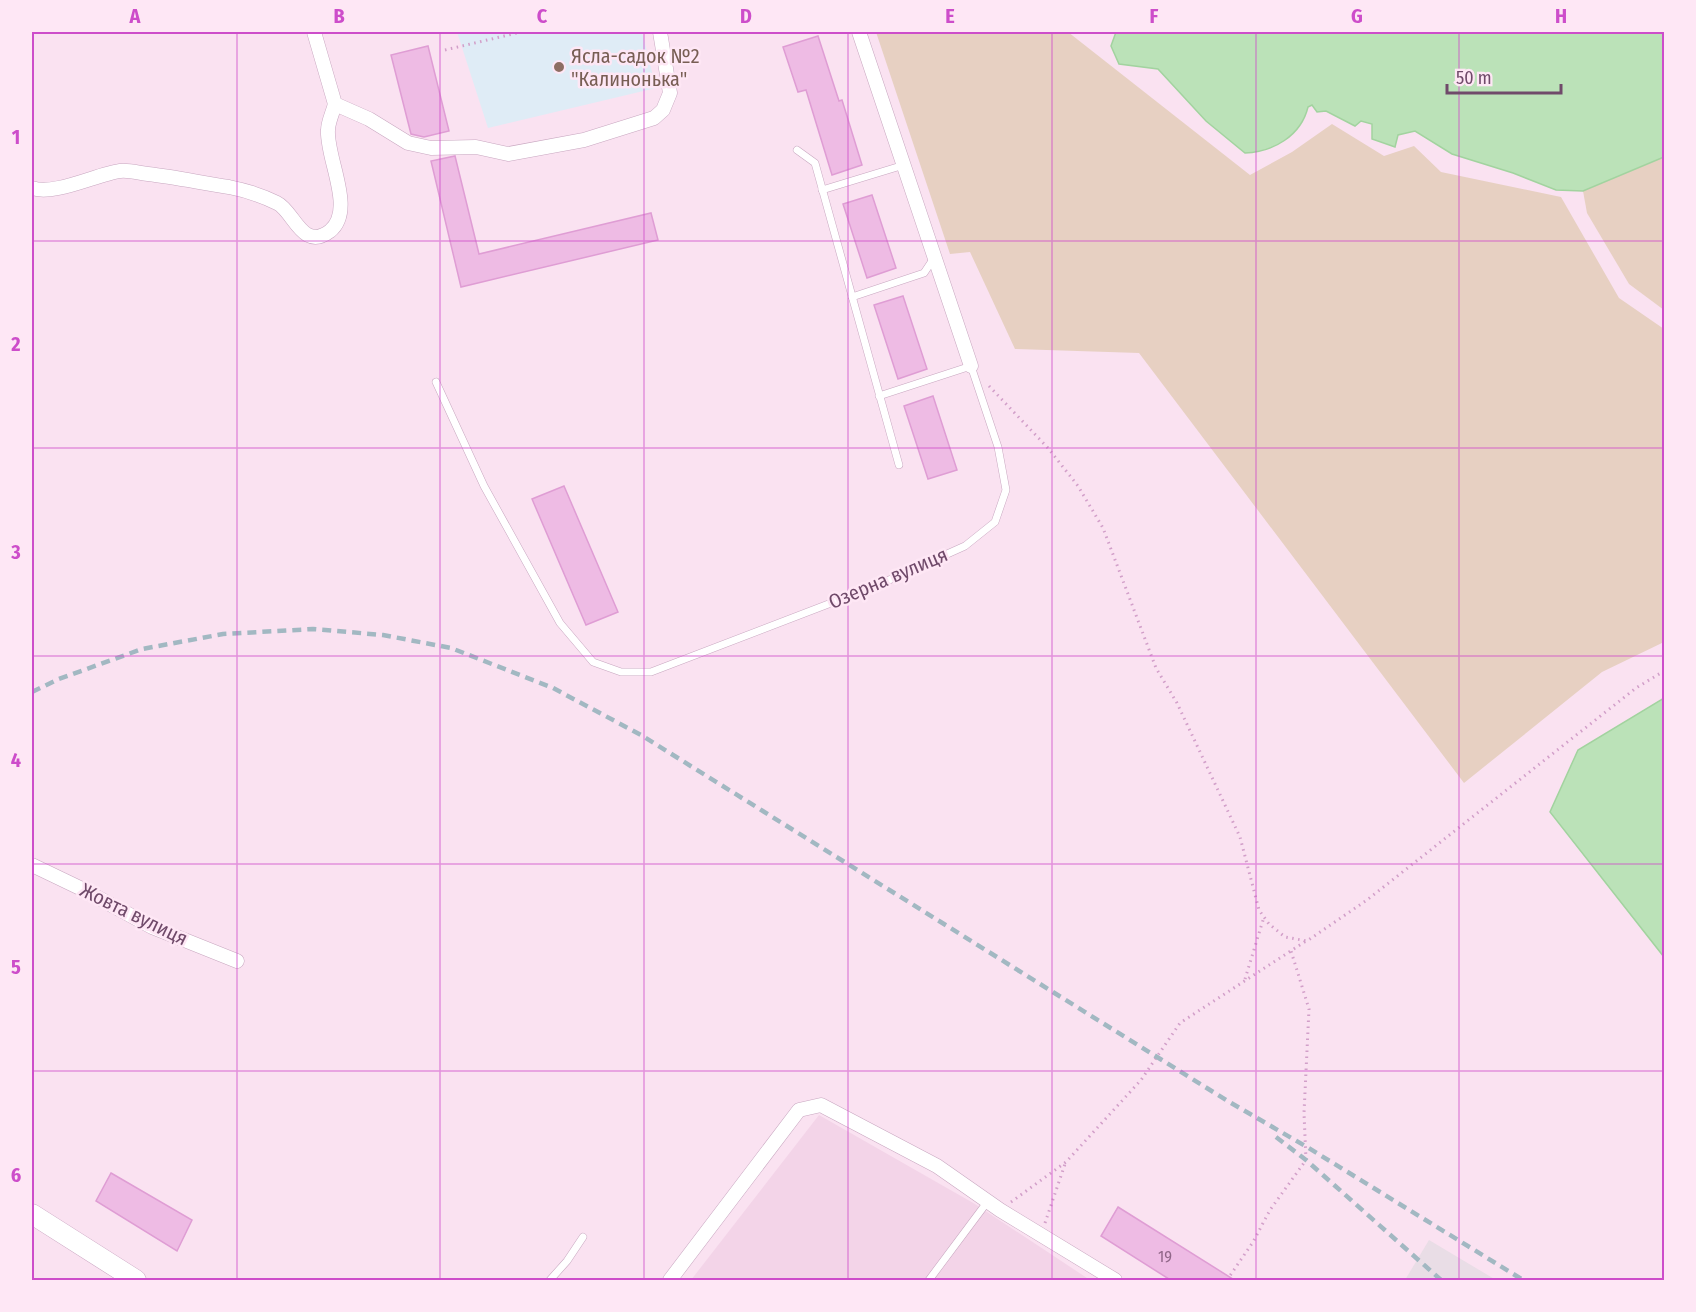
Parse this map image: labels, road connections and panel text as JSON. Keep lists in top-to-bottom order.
{
  "streets": {
    "street": ["Озерна вулиця", "Жовта вулиця"]
  },
  "places": ["Ясла-садок №2 \"Калинонька\""],
  "house_numbers": ["19"],
  "scale_bar": "50 m",
  "grid": {
    "columns": [
      "A",
      "B",
      "C",
      "D",
      "E",
      "F",
      "G",
      "H"
    ],
    "rows": [
      "1",
      "2",
      "3",
      "4",
      "5",
      "6"
    ]
  }
}
